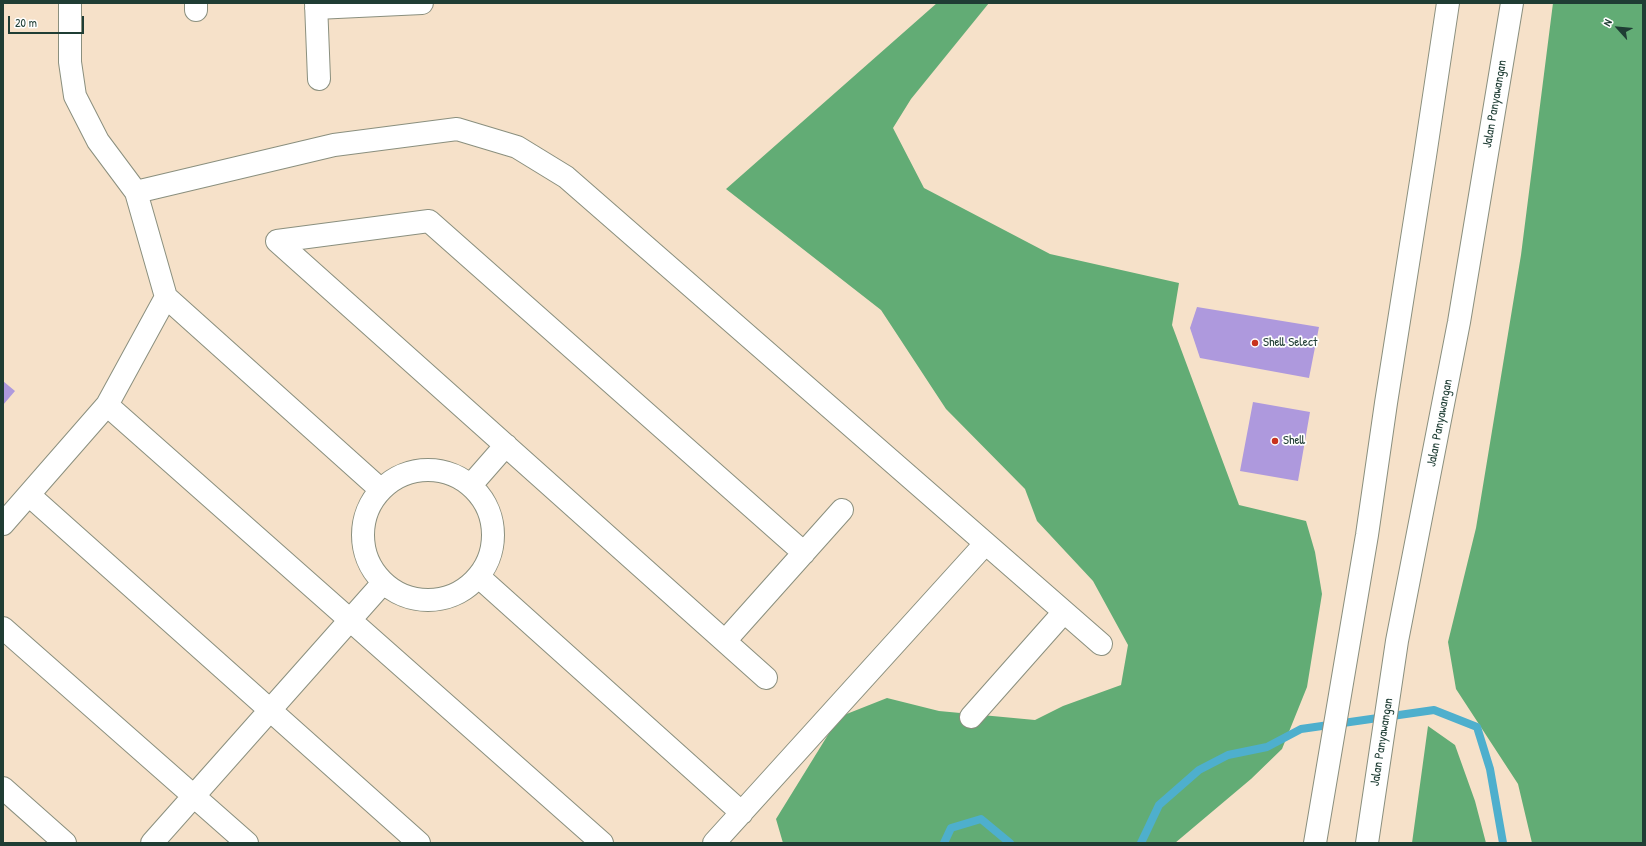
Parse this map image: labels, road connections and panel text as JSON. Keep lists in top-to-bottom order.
{
  "streets": {
    "street": ["Jalan Panyawangan"]
  },
  "places": ["Shell Select", "Shell"],
  "scale_bar": "20 m",
  "north": "top left"
}
